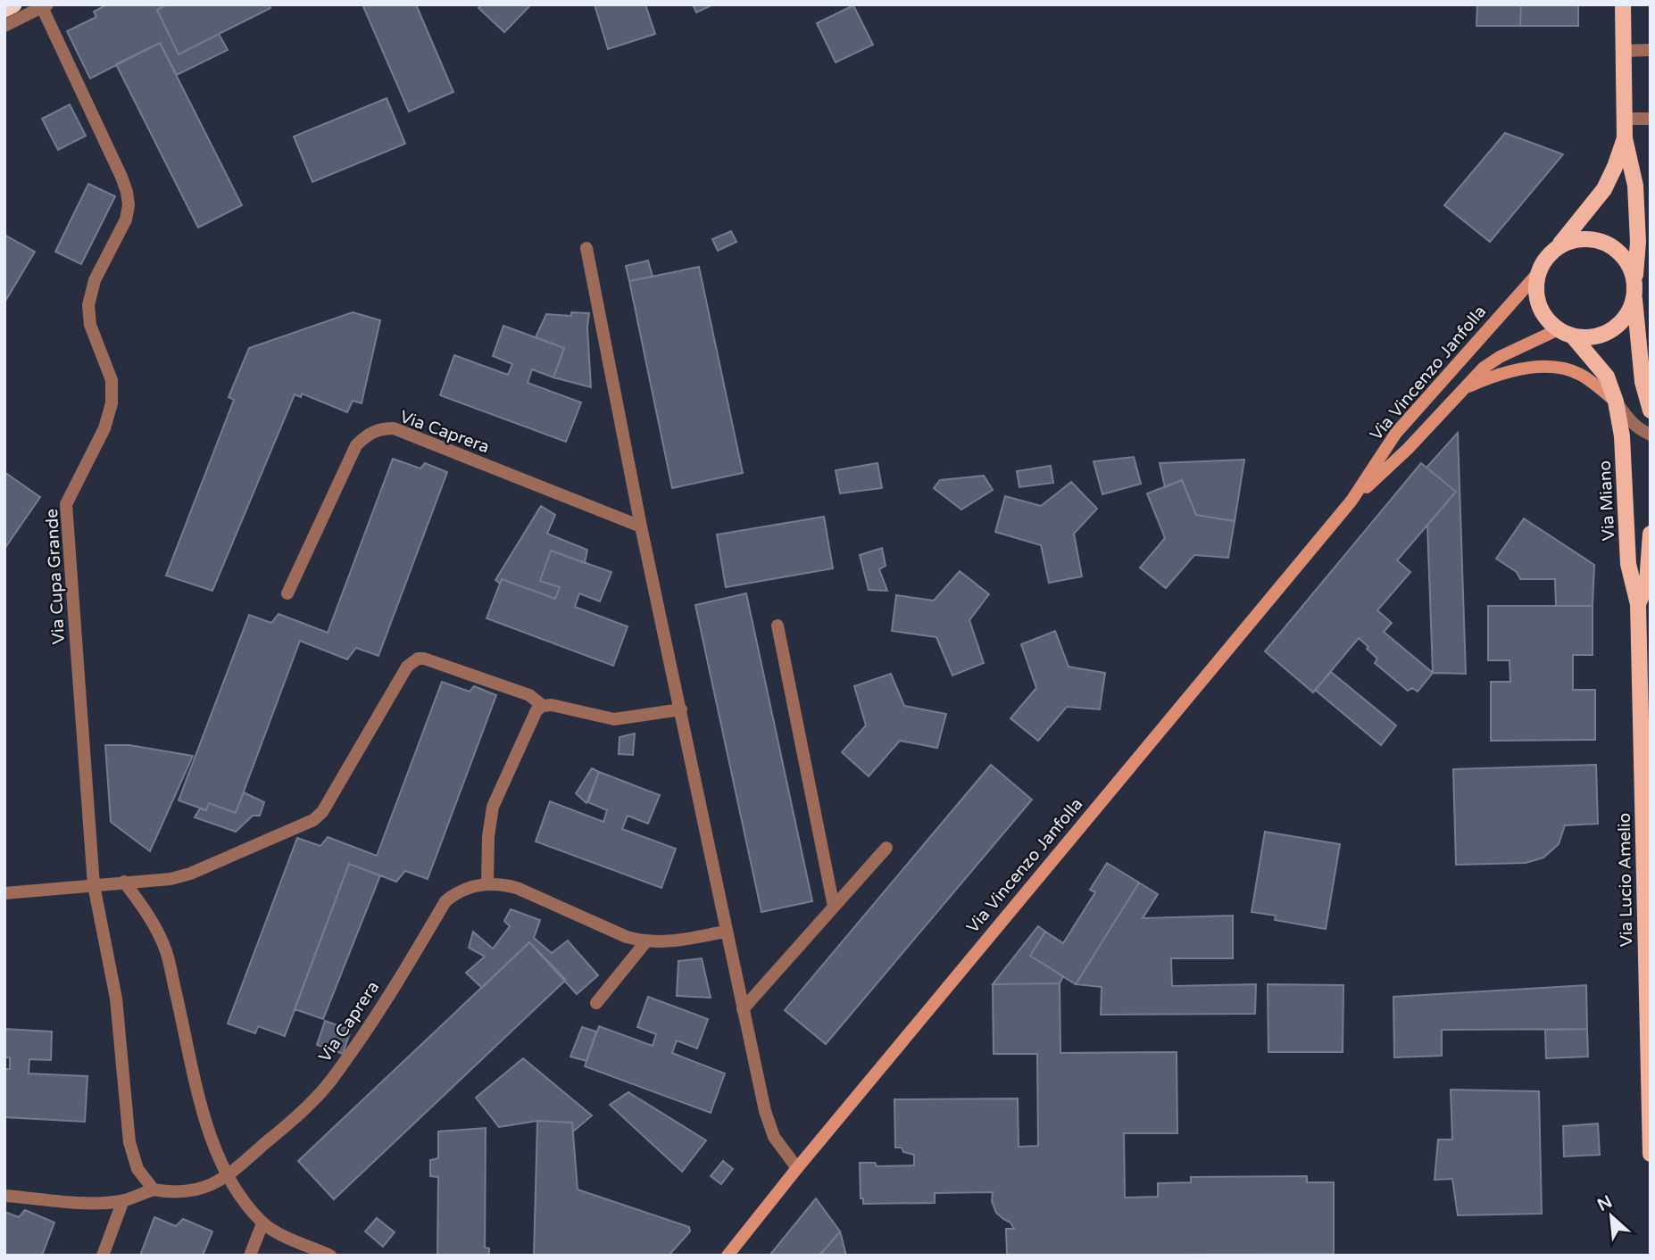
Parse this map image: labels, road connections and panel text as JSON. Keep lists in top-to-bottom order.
{
  "streets": {
    "main road": ["Via Vincenzo Janfolla", "Via Miano", "Via Lucio Amelio"],
    "street": ["Via Caprera", "Via Cupa Grande"]
  },
  "crossings": [
    ["Via Vincenzo Janfolla", "Via Miano"],
    ["Via Caprera", "Via Cupa Grande"],
    ["Via Miano", "Via Lucio Amelio"]
  ],
  "north": "top left"
}
